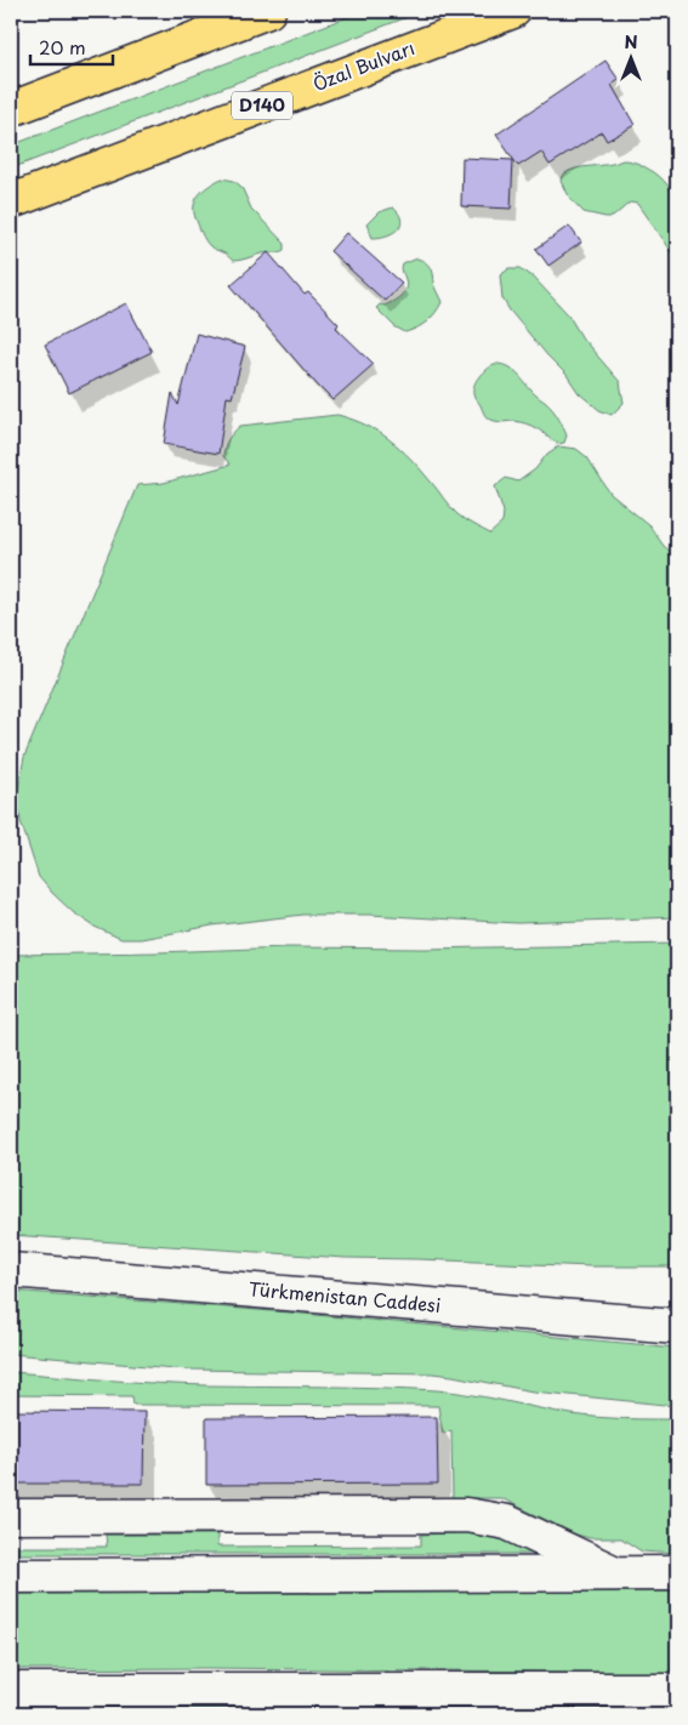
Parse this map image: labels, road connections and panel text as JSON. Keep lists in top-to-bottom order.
{
  "streets": {
    "highway": ["Özal Bulvarı", "D140"],
    "street": ["Türkmenistan Caddesi"]
  },
  "scale_bar": "20 m",
  "north": "top"
}
